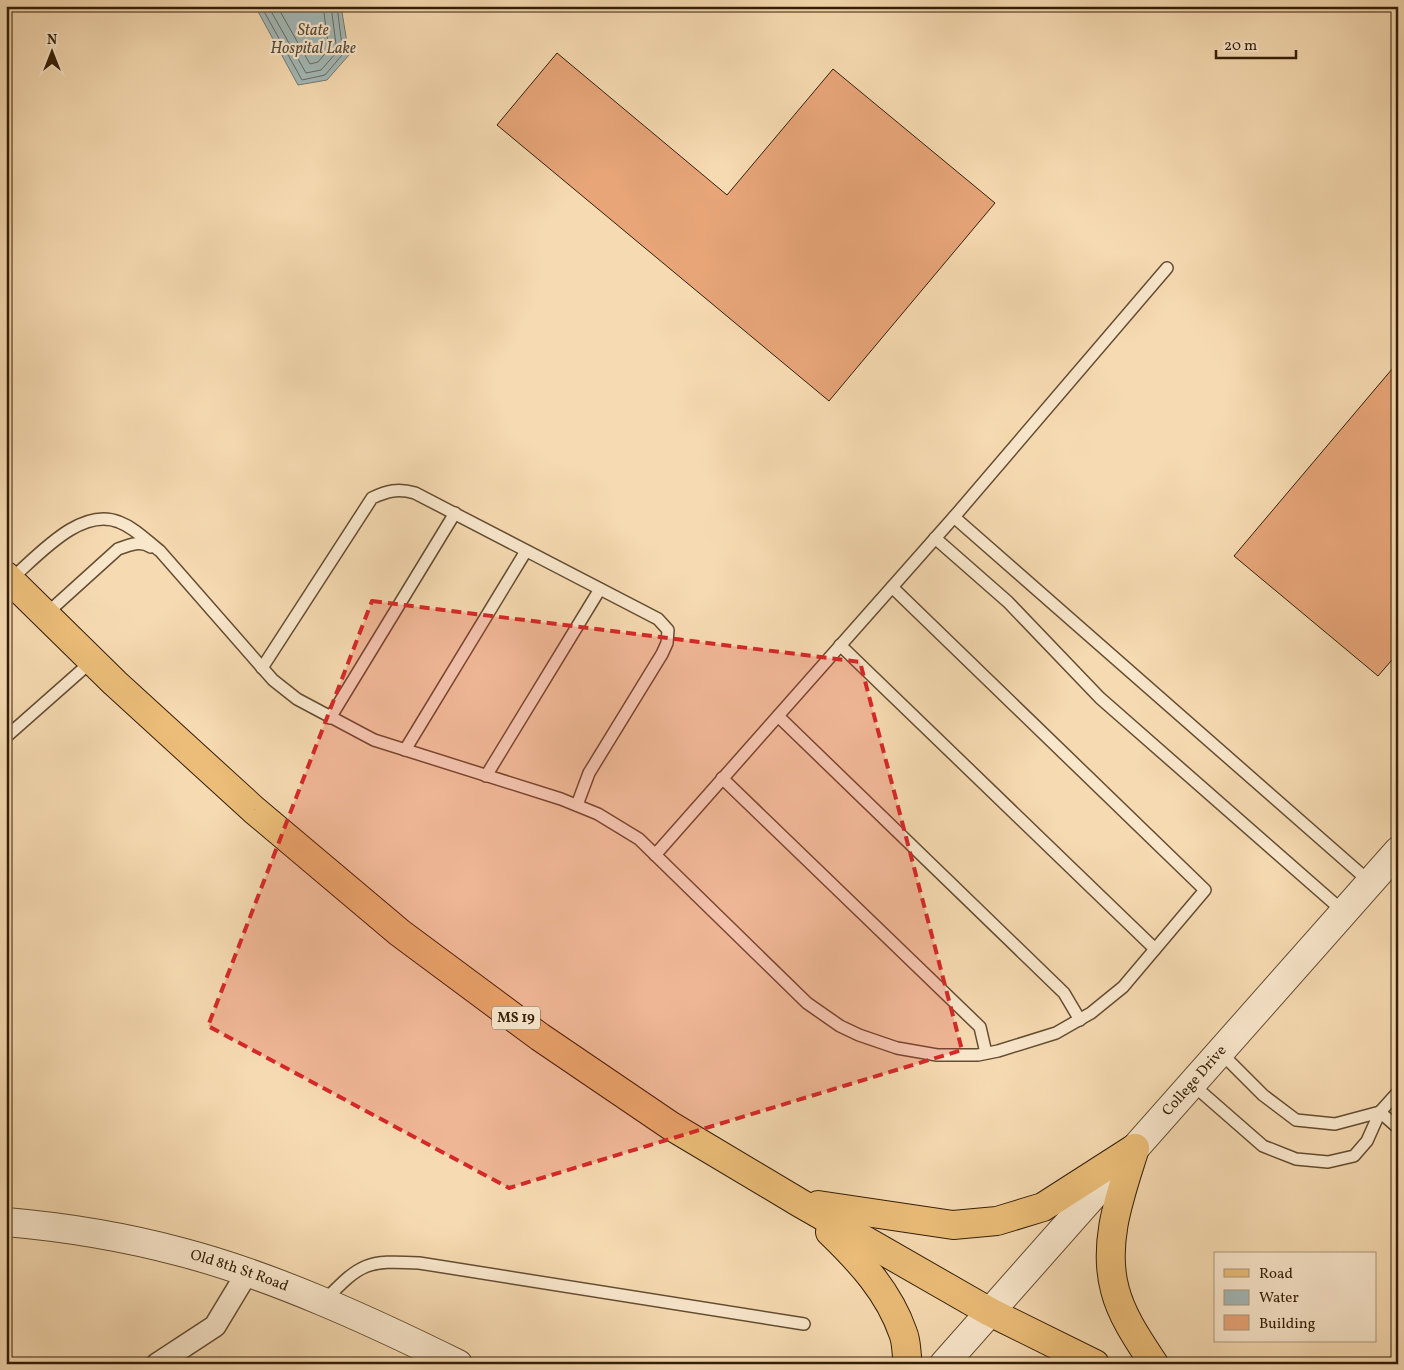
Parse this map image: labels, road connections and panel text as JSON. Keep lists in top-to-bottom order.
{
  "streets": {
    "main road": ["MS 19"],
    "street": ["College Drive", "Old 8th St Road"]
  },
  "crossings": [
    ["MS 19", "College Drive"]
  ],
  "water": ["State Hospital Lake"],
  "legend": ["Road", "Water", "Building"],
  "scale_bar": "20 m",
  "north": "top"
}
